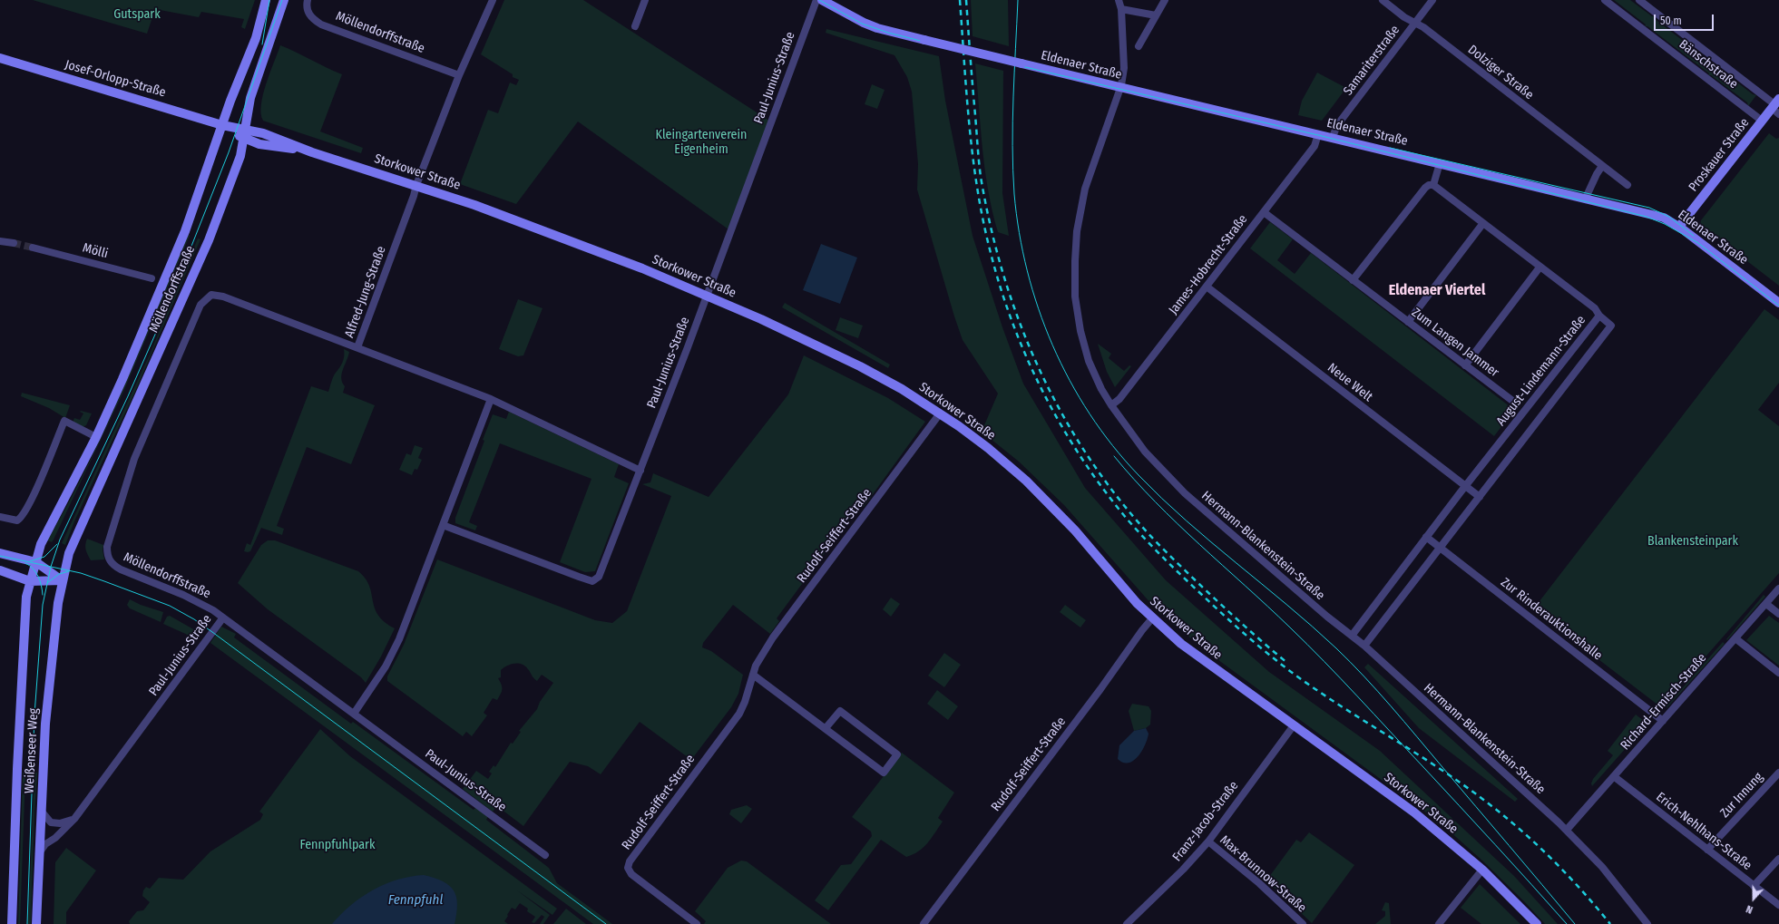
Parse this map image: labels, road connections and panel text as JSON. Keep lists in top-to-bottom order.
{
  "streets": {
    "main road": [
      "Möllendorffstraße",
      "Eldenaer Straße",
      "Josef-Orlopp-Straße",
      "Proskauer Straße",
      "Storkower Straße",
      "Weißenseer Weg"
    ],
    "street": [
      "Samariterstraße",
      "Bänschstraße",
      "Dolziger Straße",
      "Paul-Junius-Straße",
      "Mölli",
      "James-Hobrecht-Straße",
      "Alfred-Jung-Straße",
      "Zum Langen Jammer",
      "August-Lindemann-Straße",
      "Neue Welt",
      "Rudolf-Seiffert-Straße",
      "Hermann-Blankenstein-Straße",
      "Zur Rinderauktionshalle",
      "Richard-Ermisch-Straße",
      "Zur Innung",
      "Franz-Jacob-Straße",
      "Erich-Nehlhans-Straße",
      "Max-Brunnow-Straße"
    ]
  },
  "crossings": [
    ["Möllendorffstraße", "Paul-Junius-Straße"],
    ["Möllendorffstraße", "Josef-Orlopp-Straße"],
    ["Möllendorffstraße", "Storkower Straße"],
    ["Möllendorffstraße", "Alfred-Jung-Straße"],
    ["Möllendorffstraße", "Weißenseer Weg"],
    ["Samariterstraße", "Eldenaer Straße"],
    ["Samariterstraße", "Dolziger Straße"],
    ["Bänschstraße", "Proskauer Straße"],
    ["Eldenaer Straße", "Proskauer Straße"],
    ["Eldenaer Straße", "James-Hobrecht-Straße"],
    ["Eldenaer Straße", "Hermann-Blankenstein-Straße"],
    ["Paul-Junius-Straße", "Storkower Straße"],
    ["Paul-Junius-Straße", "Alfred-Jung-Straße"],
    ["Paul-Junius-Straße", "Weißenseer Weg"],
    ["Josef-Orlopp-Straße", "Storkower Straße"],
    ["Storkower Straße", "Alfred-Jung-Straße"],
    ["Storkower Straße", "Rudolf-Seiffert-Straße"],
    ["Storkower Straße", "Franz-Jacob-Straße"],
    ["James-Hobrecht-Straße", "Zum Langen Jammer"],
    ["James-Hobrecht-Straße", "Neue Welt"],
    ["James-Hobrecht-Straße", "Hermann-Blankenstein-Straße"],
    ["August-Lindemann-Straße", "Neue Welt"],
    ["August-Lindemann-Straße", "Hermann-Blankenstein-Straße"],
    ["August-Lindemann-Straße", "Zur Rinderauktionshalle"],
    ["Hermann-Blankenstein-Straße", "Richard-Ermisch-Straße"],
    ["Zur Rinderauktionshalle", "Richard-Ermisch-Straße"],
    ["Richard-Ermisch-Straße", "Erich-Nehlhans-Straße"],
    ["Zur Innung", "Erich-Nehlhans-Straße"],
    ["Franz-Jacob-Straße", "Max-Brunnow-Straße"]
  ],
  "districts": ["Eldenaer Viertel"],
  "water": ["Fennpfuhl"],
  "parks": [
    "Gutspark",
    "Kleingartenverein Eigenheim",
    "Blankensteinpark",
    "Fennpfuhlpark"
  ],
  "scale_bar": "50 m",
  "north": "bottom"
}
